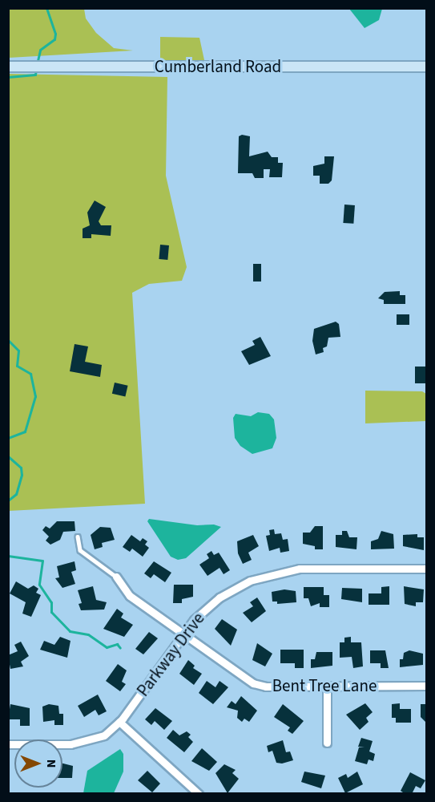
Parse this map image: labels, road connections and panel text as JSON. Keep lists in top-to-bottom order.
{
  "streets": {
    "main road": ["Cumberland Road"],
    "street": ["Parkway Drive", "Bent Tree Lane"]
  },
  "crossings": [
    ["Parkway Drive", "Bent Tree Lane"]
  ],
  "north": "right"
}
